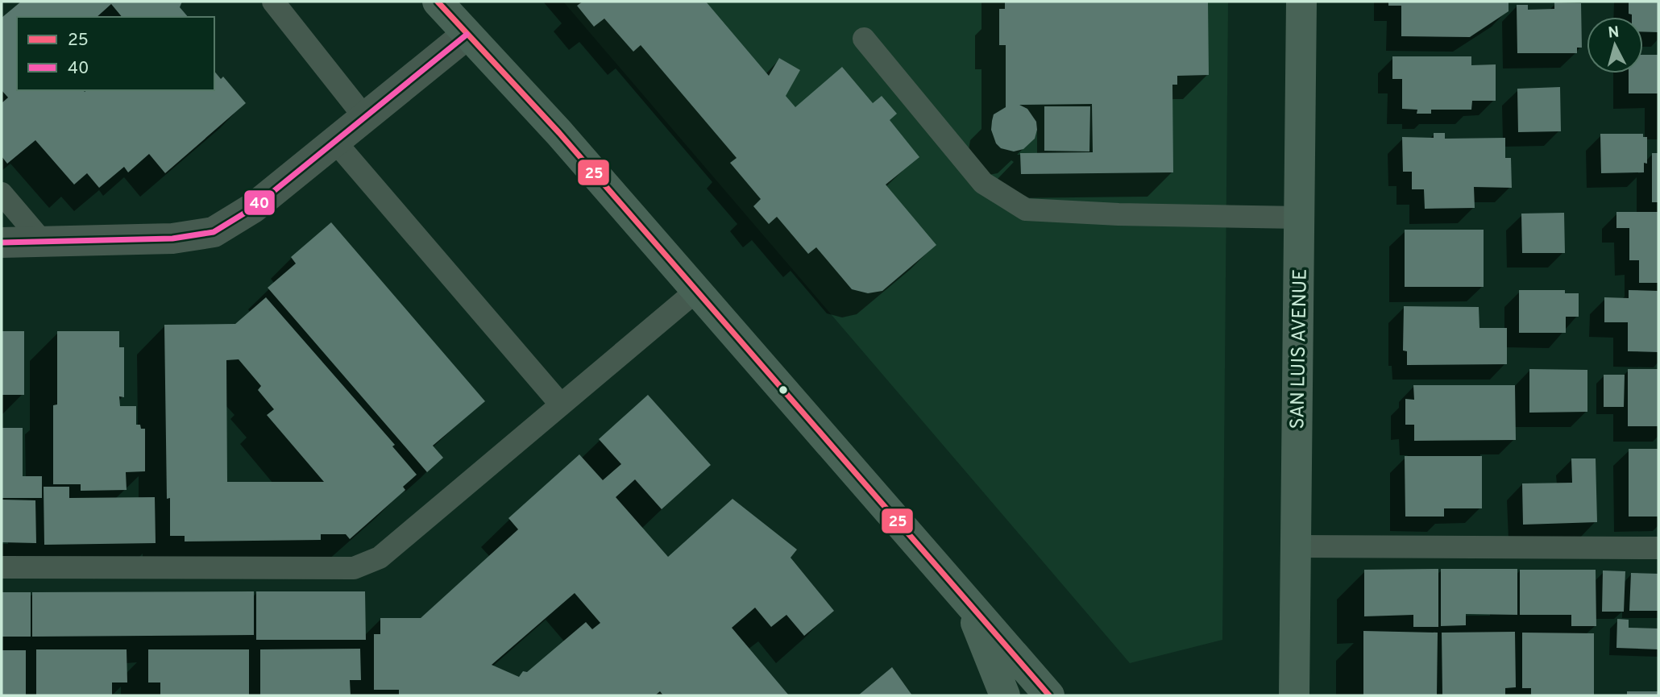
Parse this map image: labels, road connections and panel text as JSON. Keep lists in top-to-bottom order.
{
  "streets": {
    "main road": ["SAN LUIS AVENUE"]
  },
  "lines": ["transit line 25", "transit line 40"],
  "legend": ["25", "40"],
  "north": "top"
}
